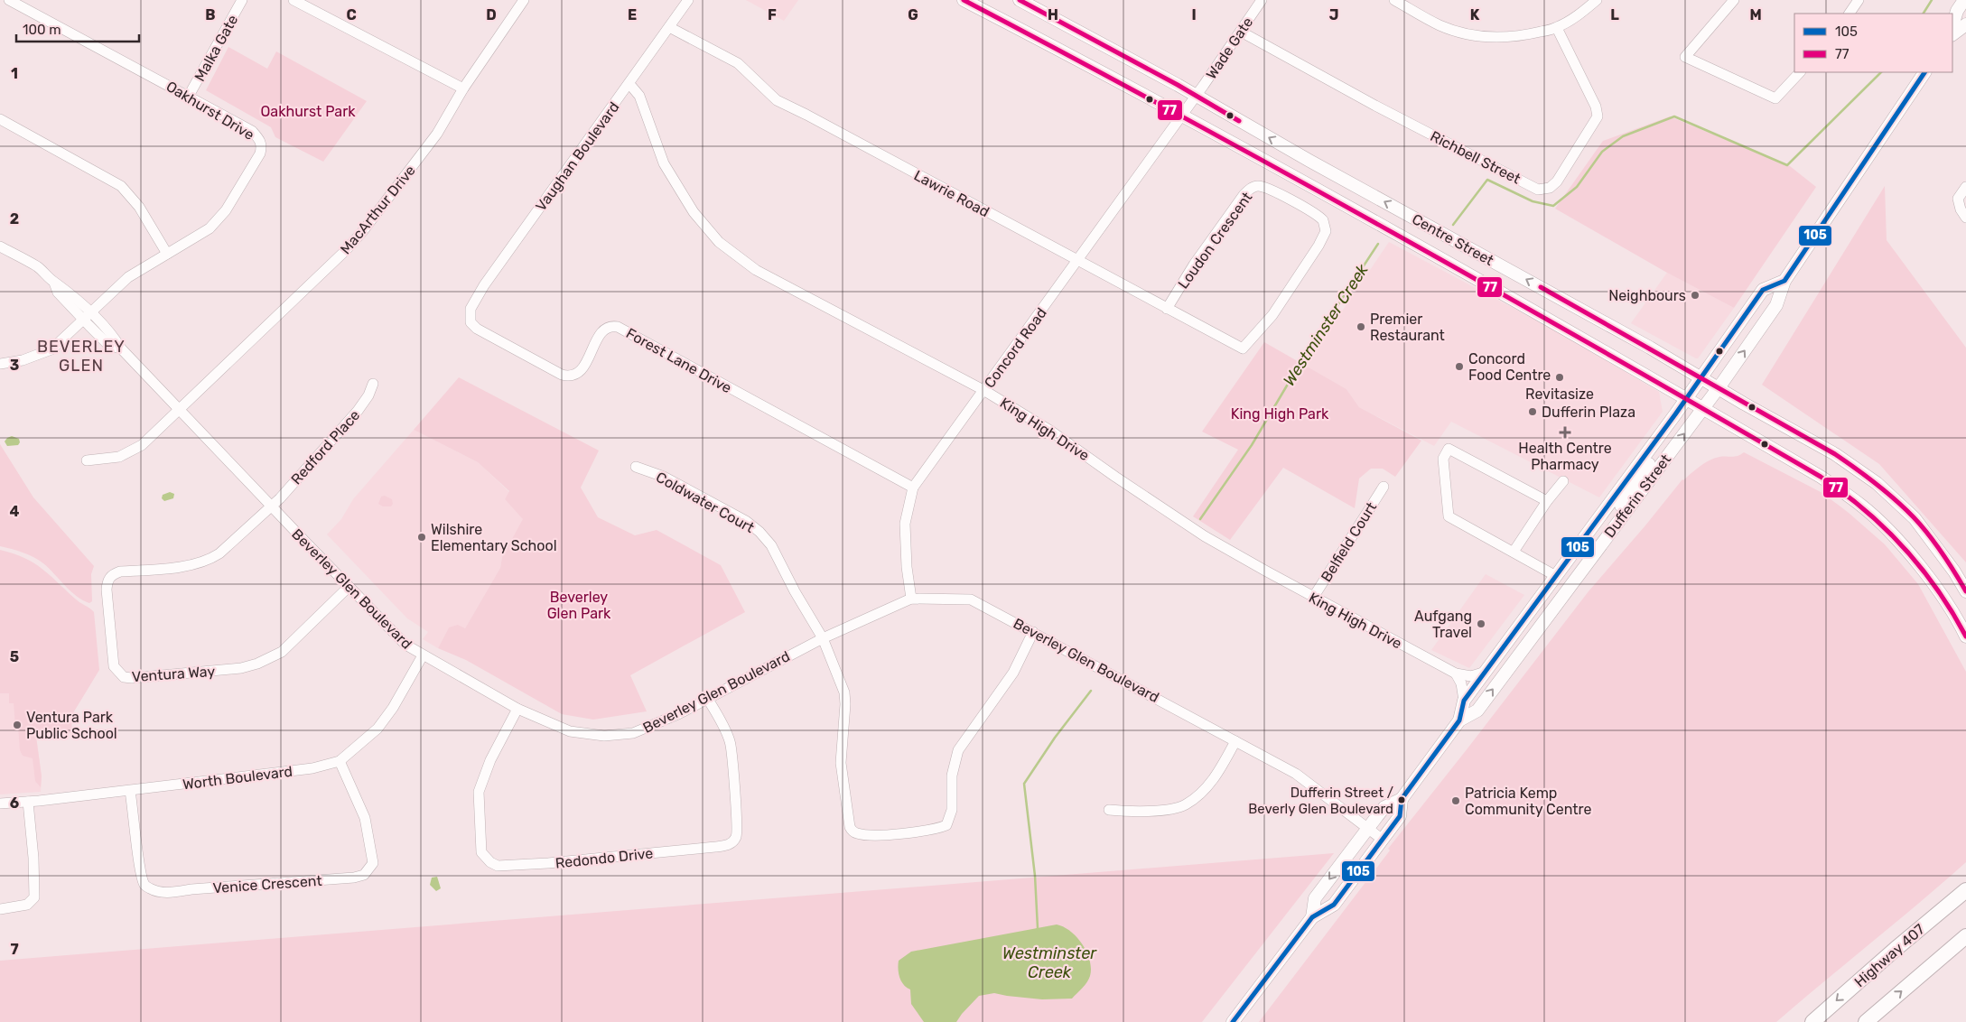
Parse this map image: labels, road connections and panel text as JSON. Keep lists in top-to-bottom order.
{
  "streets": {
    "highway": ["Highway 407"],
    "main road": ["Centre Street", "Dufferin Street"],
    "street": [
      "Malka Gate",
      "Wade Gate",
      "Oakhurst Drive",
      "Vaughan Boulevard",
      "Richbell Street",
      "Lawrie Road",
      "MacArthur Drive",
      "Loudon Crescent",
      "Concord Road",
      "Forest Lane Drive",
      "King High Drive",
      "Redford Place",
      "Coldwater Court",
      "Belfield Court",
      "Beverley Glen Boulevard",
      "Ventura Way",
      "Worth Boulevard",
      "Redondo Drive",
      "Venice Crescent"
    ]
  },
  "crossings": [
    ["Malka Gate", "Oakhurst Drive"],
    ["Wade Gate", "Richbell Street"],
    ["Wade Gate", "Centre Street"],
    ["Wade Gate", "Concord Road"],
    ["Oakhurst Drive", "Beverley Glen Boulevard"],
    ["Vaughan Boulevard", "Lawrie Road"],
    ["Vaughan Boulevard", "Forest Lane Drive"],
    ["Vaughan Boulevard", "King High Drive"],
    ["Lawrie Road", "Loudon Crescent"],
    ["Lawrie Road", "Concord Road"],
    ["MacArthur Drive", "Beverley Glen Boulevard"],
    ["Centre Street", "Concord Road"],
    ["Centre Street", "Dufferin Street"],
    ["Concord Road", "Forest Lane Drive"],
    ["Concord Road", "King High Drive"],
    ["Concord Road", "Beverley Glen Boulevard"],
    ["King High Drive", "Dufferin Street"],
    ["King High Drive", "Belfield Court"],
    ["Redford Place", "Beverley Glen Boulevard"],
    ["Redford Place", "Ventura Way"],
    ["Dufferin Street", "Beverley Glen Boulevard"],
    ["Coldwater Court", "Beverley Glen Boulevard"],
    ["Beverley Glen Boulevard", "Ventura Way"],
    ["Beverley Glen Boulevard", "Worth Boulevard"],
    ["Beverley Glen Boulevard", "Redondo Drive"],
    ["Worth Boulevard", "Venice Crescent"]
  ],
  "districts": ["BEVERLEY GLEN"],
  "water": ["Westminster Creek"],
  "parks": ["Oakhurst Park", "King High Park", "Beverley Glen Park"],
  "places": {
    "other": [
      "Neighbours",
      "Premier Restaurant",
      "Concord Food Centre",
      "Revitasize",
      "Dufferin Plaza",
      "Wilshire Elementary School",
      "Aufgang Travel",
      "Ventura Park Public School",
      "Dufferin Street / Beverly Glen Boulevard",
      "Patricia Kemp Community Centre"
    ],
    "health": ["Health Centre Pharmacy"]
  },
  "lines": ["transit line 77", "transit line 105"],
  "legend": ["105", "77"],
  "scale_bar": "100 m",
  "grid": {
    "columns": [
      "B",
      "C",
      "D",
      "E",
      "F",
      "G",
      "H",
      "I",
      "J",
      "K",
      "L",
      "M"
    ],
    "rows": [
      "1",
      "2",
      "3",
      "4",
      "5",
      "6",
      "7"
    ]
  }
}
